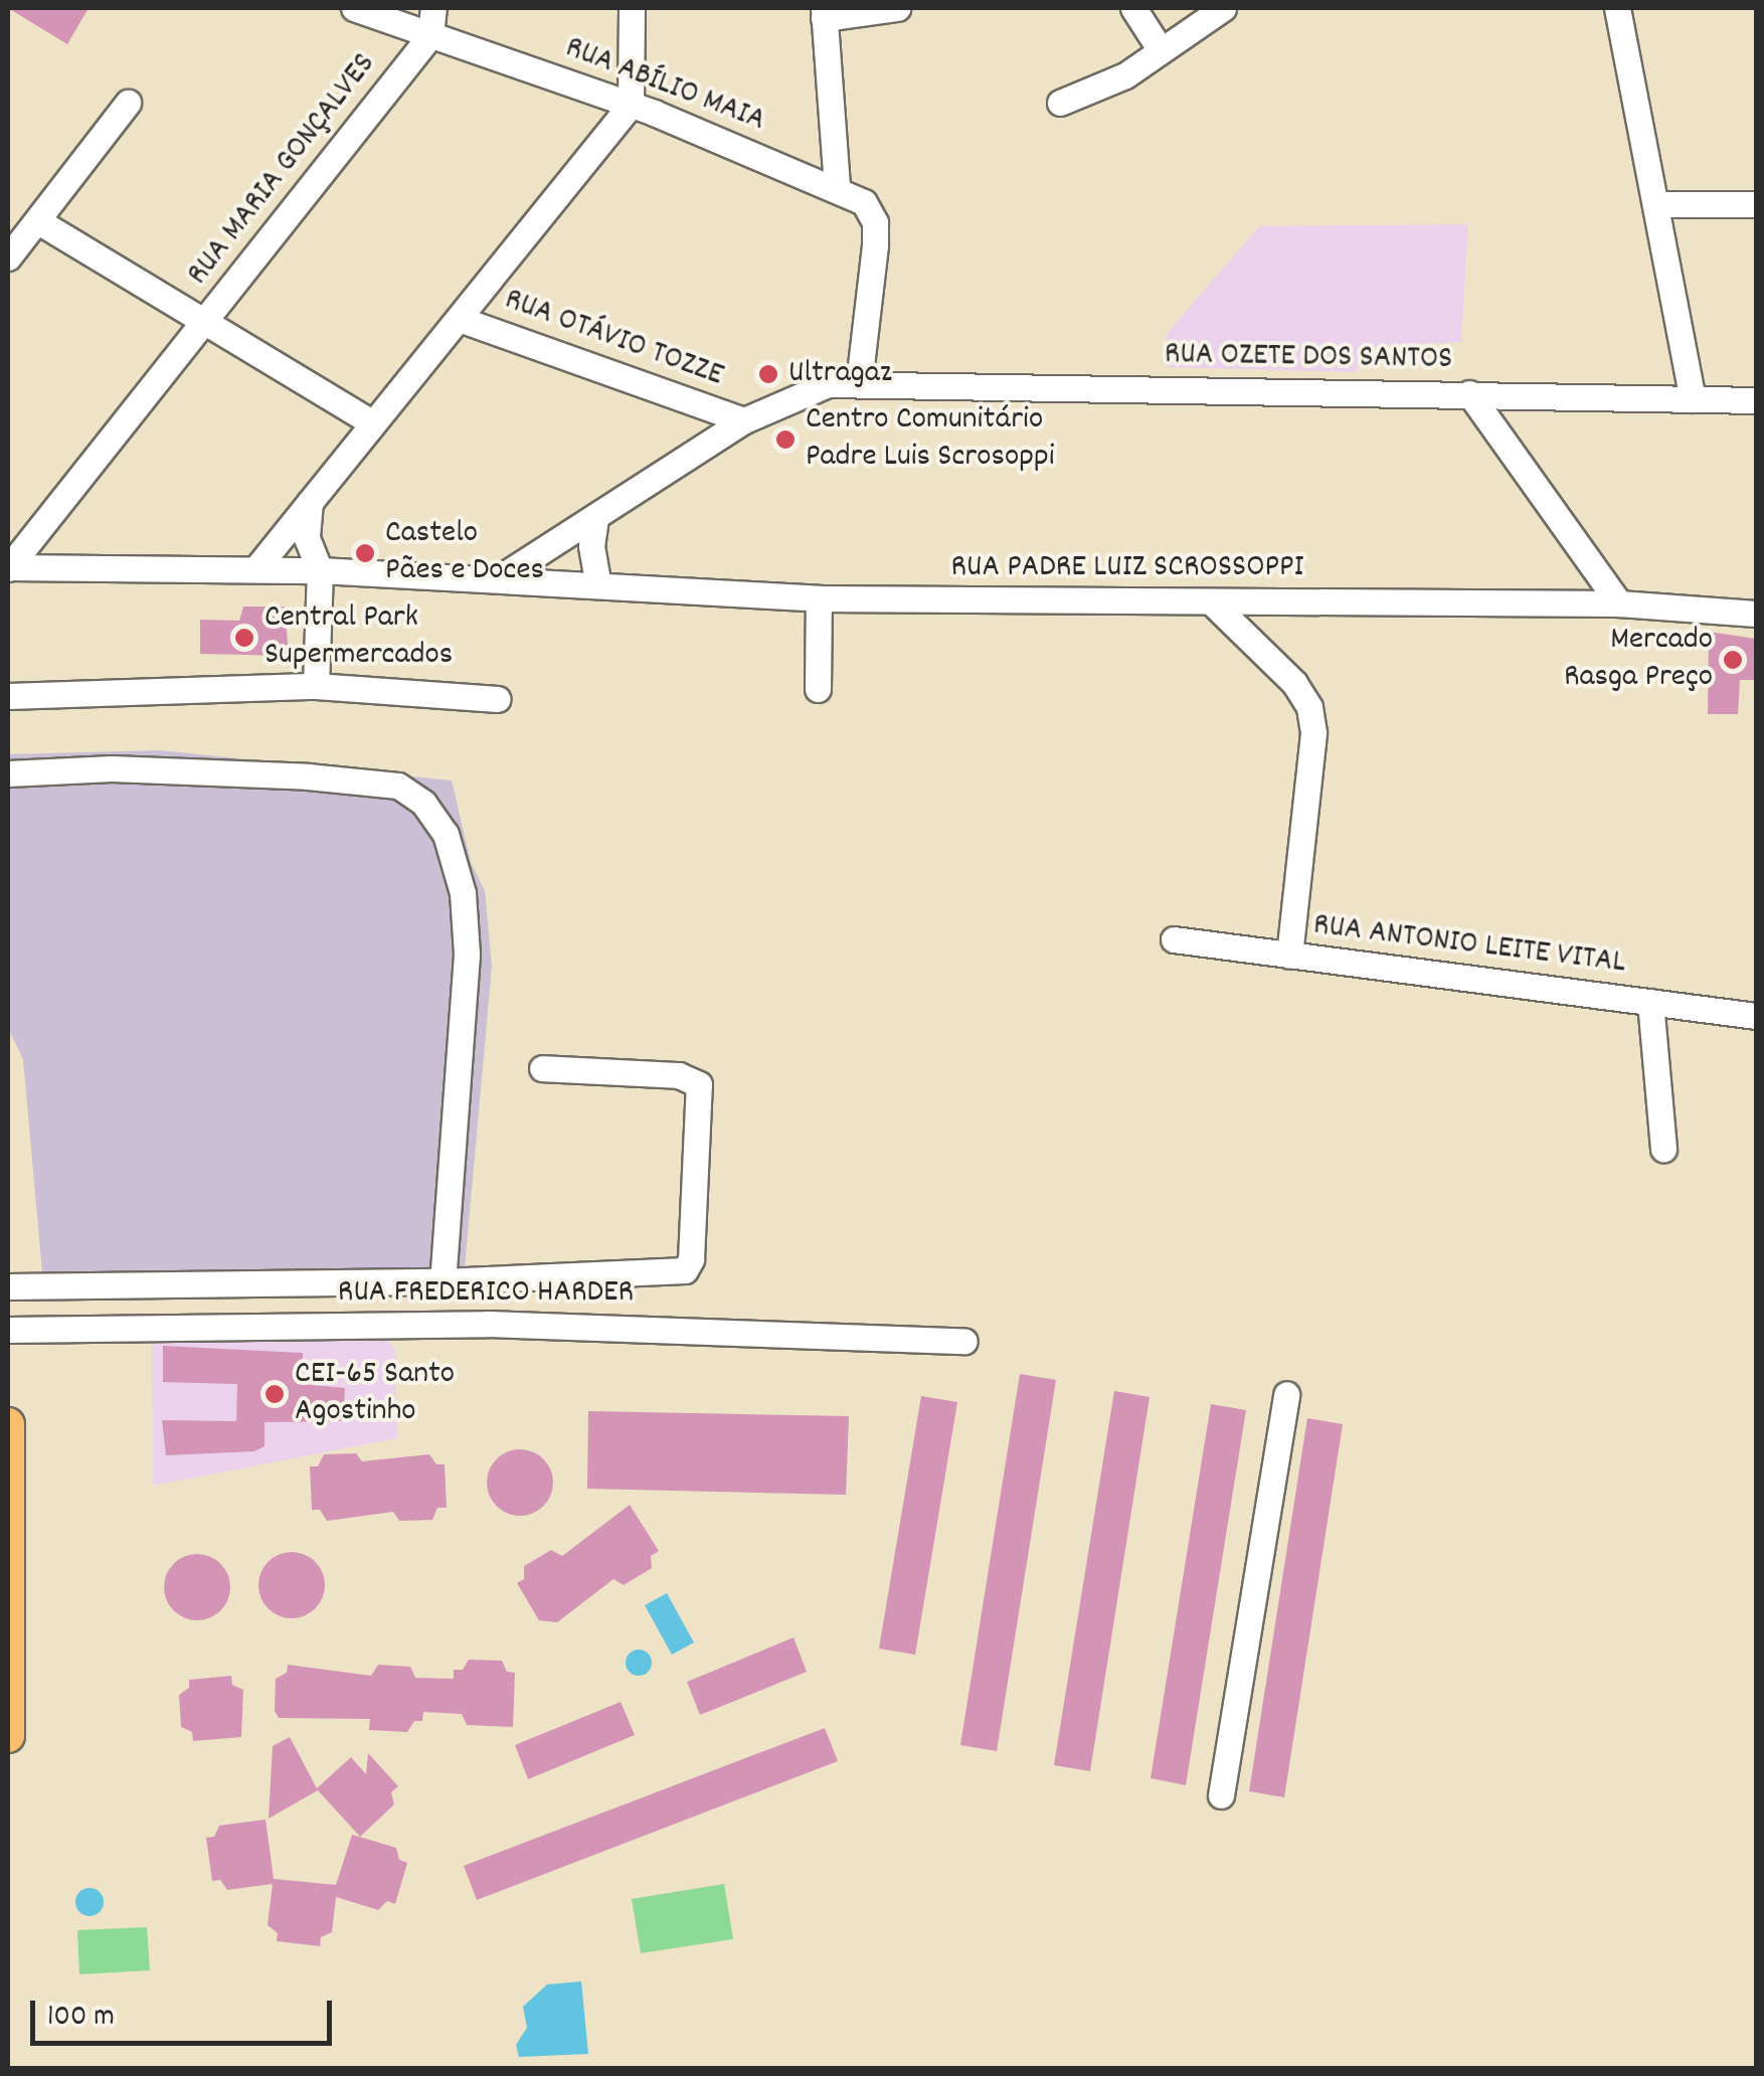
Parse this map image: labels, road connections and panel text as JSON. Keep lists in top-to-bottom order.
{
  "streets": {
    "street": [
      "RUA ABÍLIO MAIA",
      "RUA MARIA GONÇALVES",
      "RUA OTÁVIO TOZZE",
      "RUA OZETE DOS SANTOS",
      "RUA PADRE LUIZ SCROSSOPPI",
      "RUA ANTONIO LEITE VITAL",
      "RUA FREDERICO HARDER"
    ]
  },
  "crossings": [
    ["RUA ABÍLIO MAIA", "RUA MARIA GONÇALVES"],
    ["RUA ABÍLIO MAIA", "RUA OZETE DOS SANTOS"],
    ["RUA MARIA GONÇALVES", "RUA PADRE LUIZ SCROSSOPPI"],
    ["RUA OTÁVIO TOZZE", "RUA OZETE DOS SANTOS"],
    ["RUA OZETE DOS SANTOS", "RUA PADRE LUIZ SCROSSOPPI"]
  ],
  "places": [
    "Ultragaz",
    "Centro Comunitário Padre Luis Scrosoppi",
    "Castelo Pães e Doces",
    "Central Park Supermercados",
    "Mercado Rasga Preço",
    "CEI-65 Santo Agostinho"
  ],
  "scale_bar": "100 m"
}
